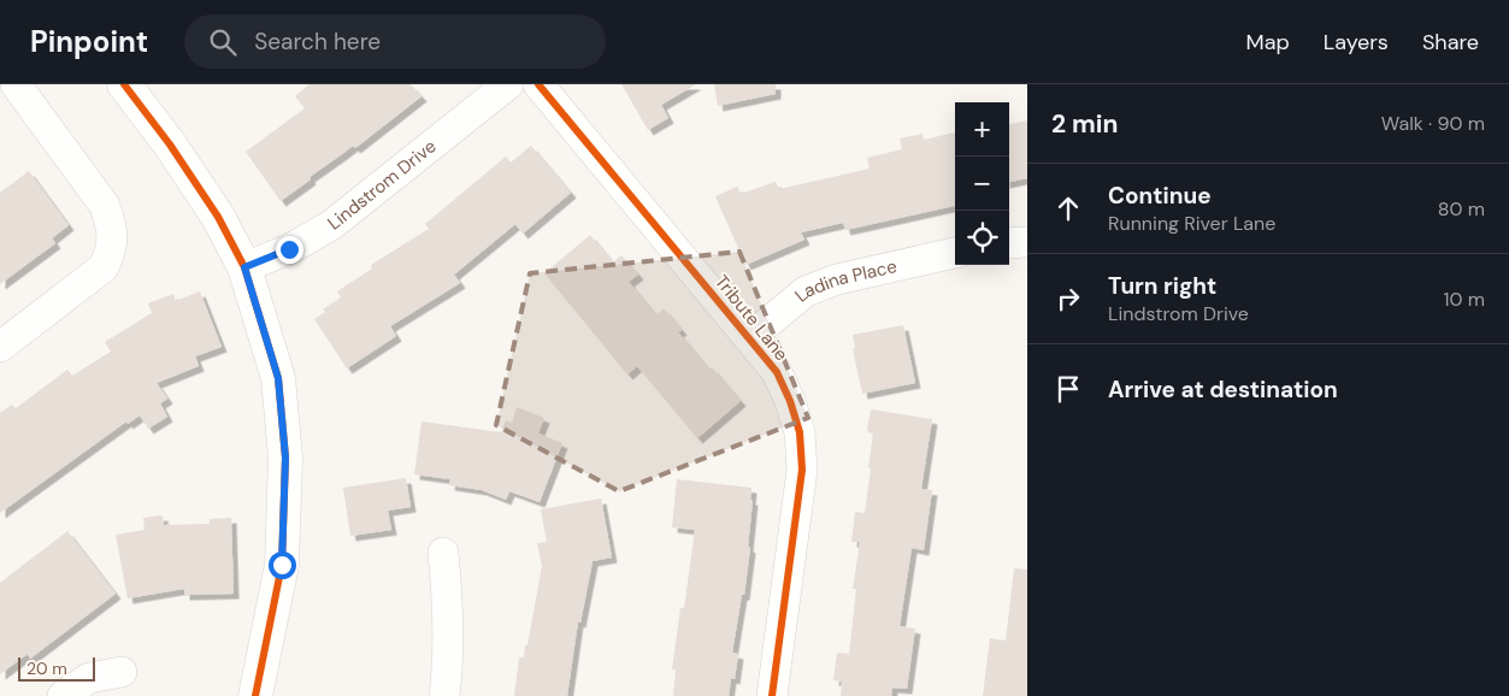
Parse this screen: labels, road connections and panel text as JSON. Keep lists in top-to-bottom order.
{
  "streets": {
    "street": ["Lindstrom Drive", "Ladina Place", "Tribute Lane"]
  },
  "crossings": [
    ["Ladina Place", "Tribute Lane"]
  ],
  "scale_bar": "20 m",
  "page": {
    "header": "Pinpoint",
    "search": "Search here",
    "nav": ["Map", "Layers", "Share"],
    "heading": ["2 min", "Walk · 90 m"],
    "map_buttons": ["+", "−"],
    "list": [
      ["Continue", "Running River Lane", "80 m"],
      ["Turn right", "Lindstrom Drive", "10 m"],
      "Arrive at destination"
    ],
    "scale": "20 m"
  }
}
